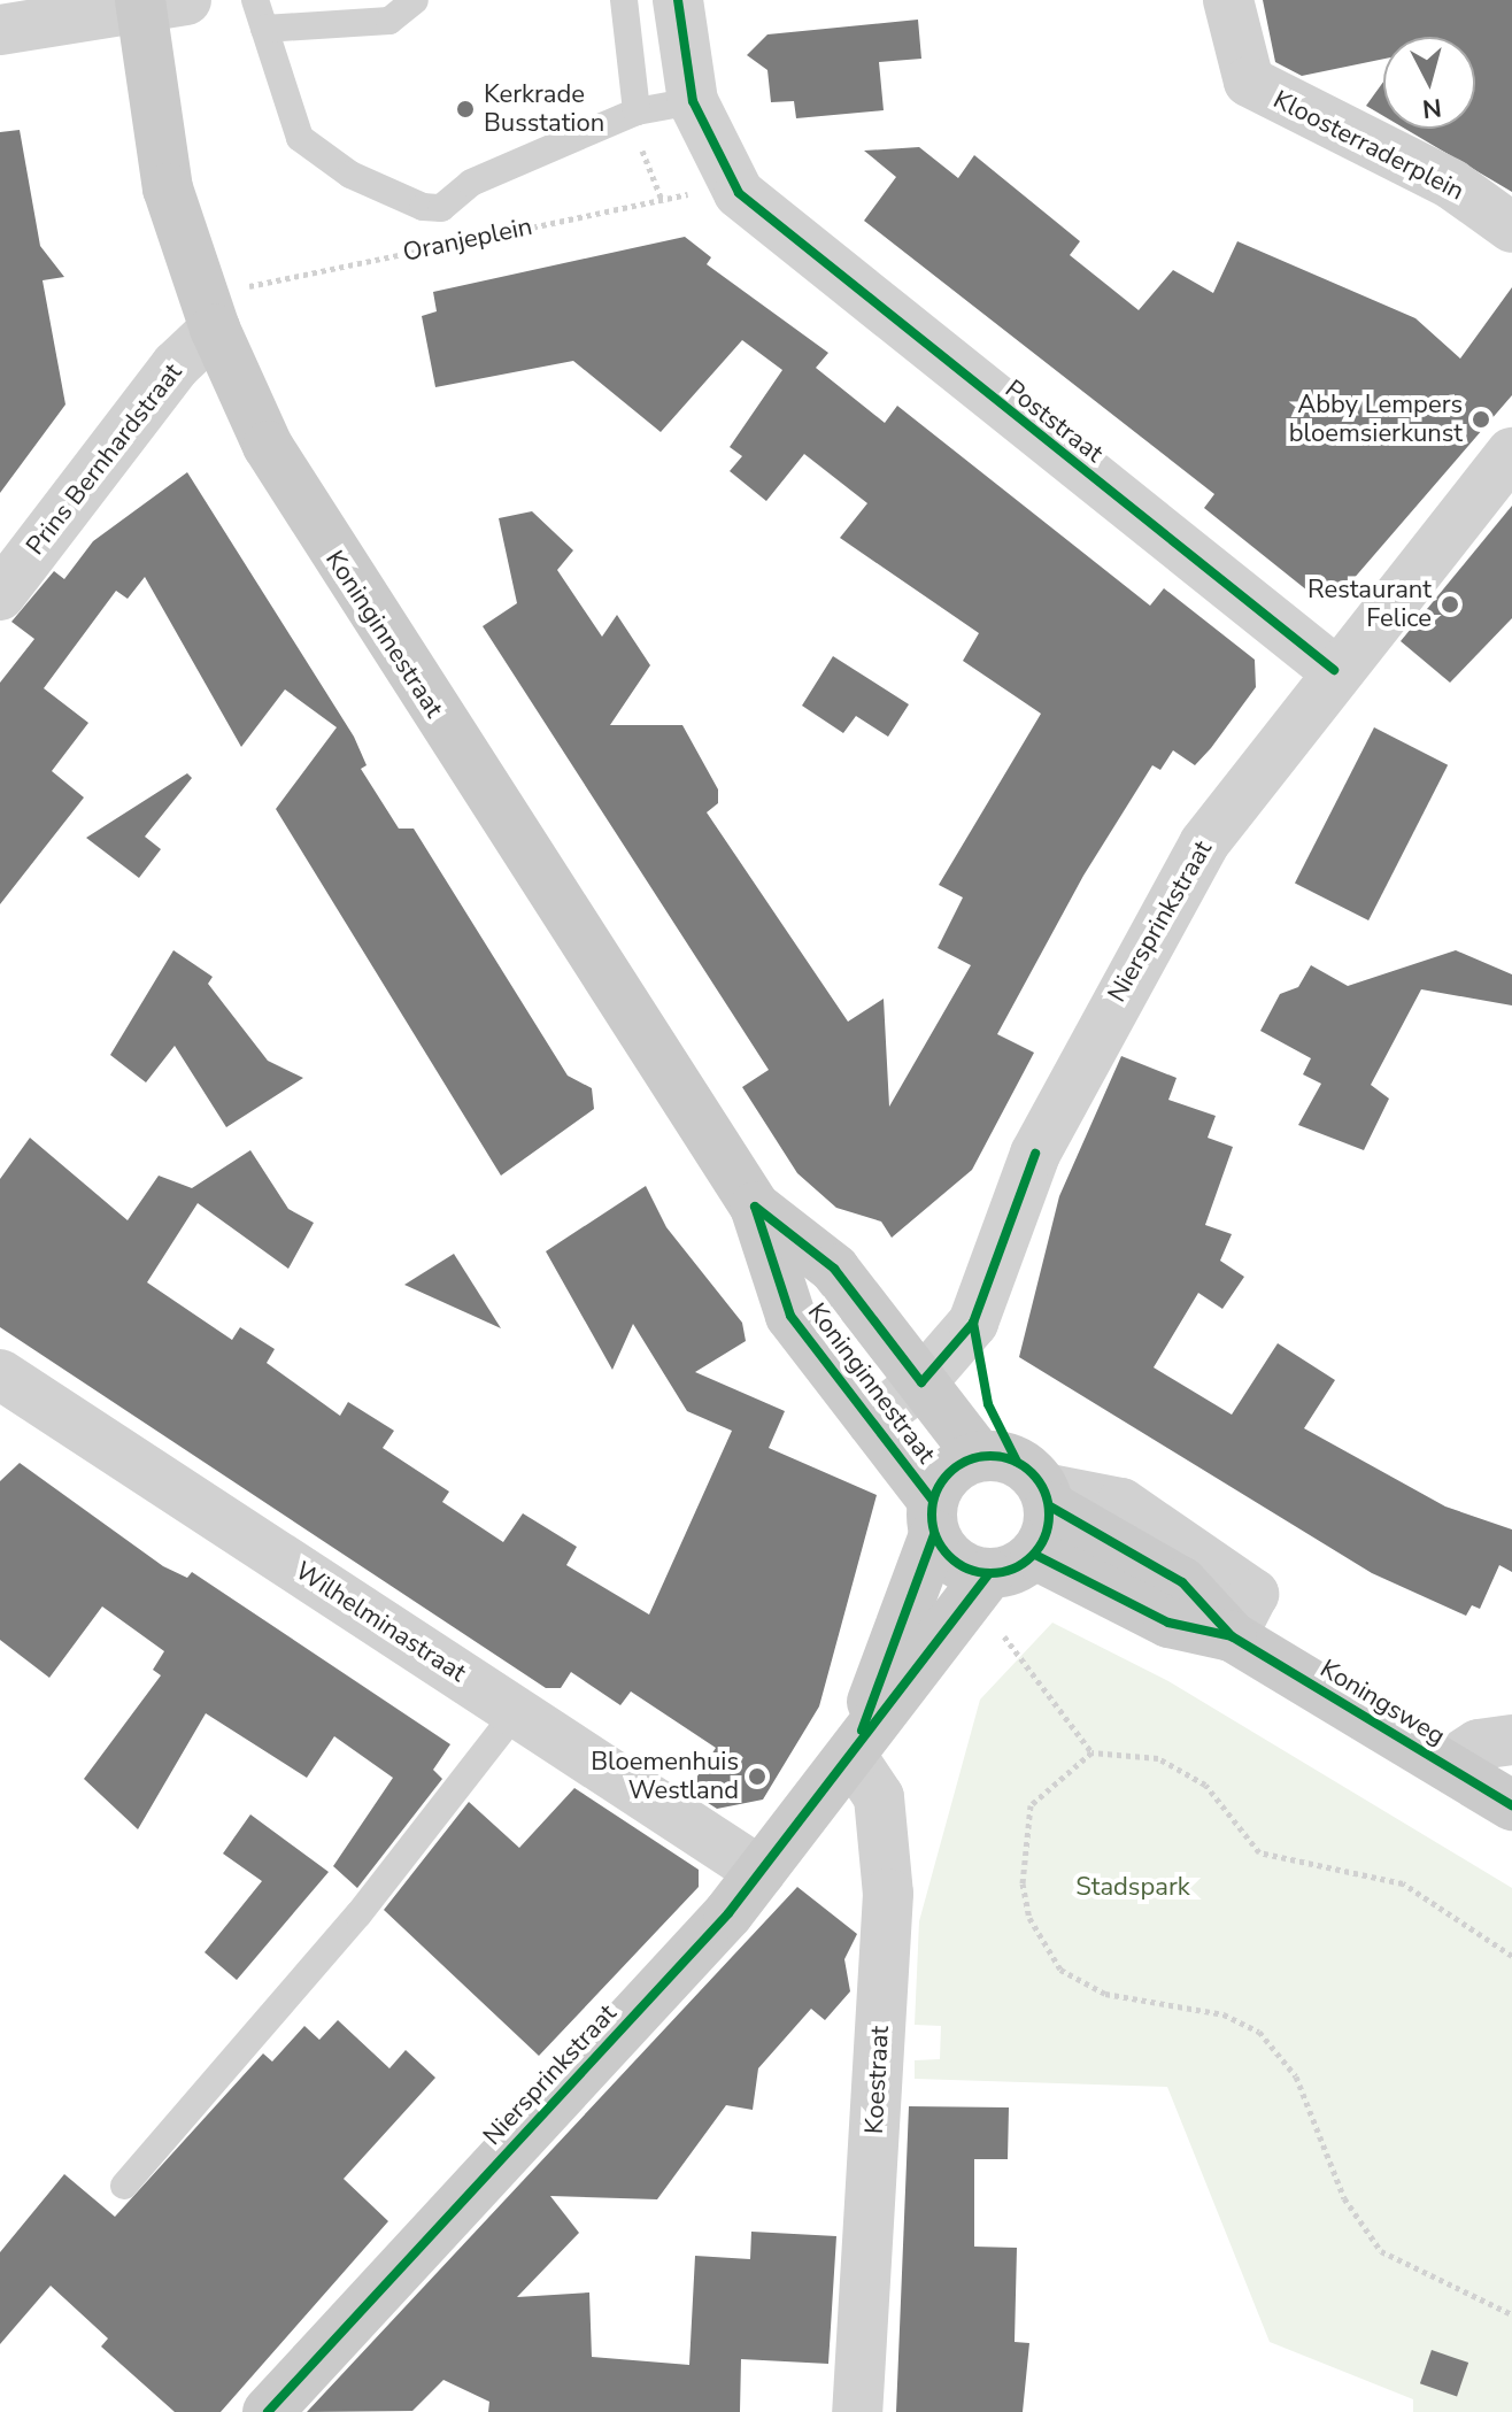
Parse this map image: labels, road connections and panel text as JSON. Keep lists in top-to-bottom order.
{
  "streets": {
    "main road": ["Koninginnestraat", "Niersprinkstraat", "Koningsweg"],
    "street": [
      "Kloosterraderplein",
      "Poststraat",
      "Prins Bernhardstraat",
      "Wilhelminastraat",
      "Koestraat"
    ],
    "lane": ["Oranjeplein"]
  },
  "crossings": [
    ["Oranjeplein", "Poststraat"],
    ["Oranjeplein", "Prins Bernhardstraat"],
    ["Oranjeplein", "Koninginnestraat"],
    ["Poststraat", "Niersprinkstraat"],
    ["Prins Bernhardstraat", "Koninginnestraat"],
    ["Koninginnestraat", "Niersprinkstraat"],
    ["Koninginnestraat", "Koningsweg"],
    ["Niersprinkstraat", "Wilhelminastraat"],
    ["Niersprinkstraat", "Koningsweg"],
    ["Niersprinkstraat", "Koestraat"]
  ],
  "parks": ["Stadspark"],
  "places": [
    "Kerkrade Busstation",
    "Abby Lempers bloemsierkunst",
    "Restaurant Felice",
    "Bloemenhuis Westland"
  ],
  "north": "bottom"
}
